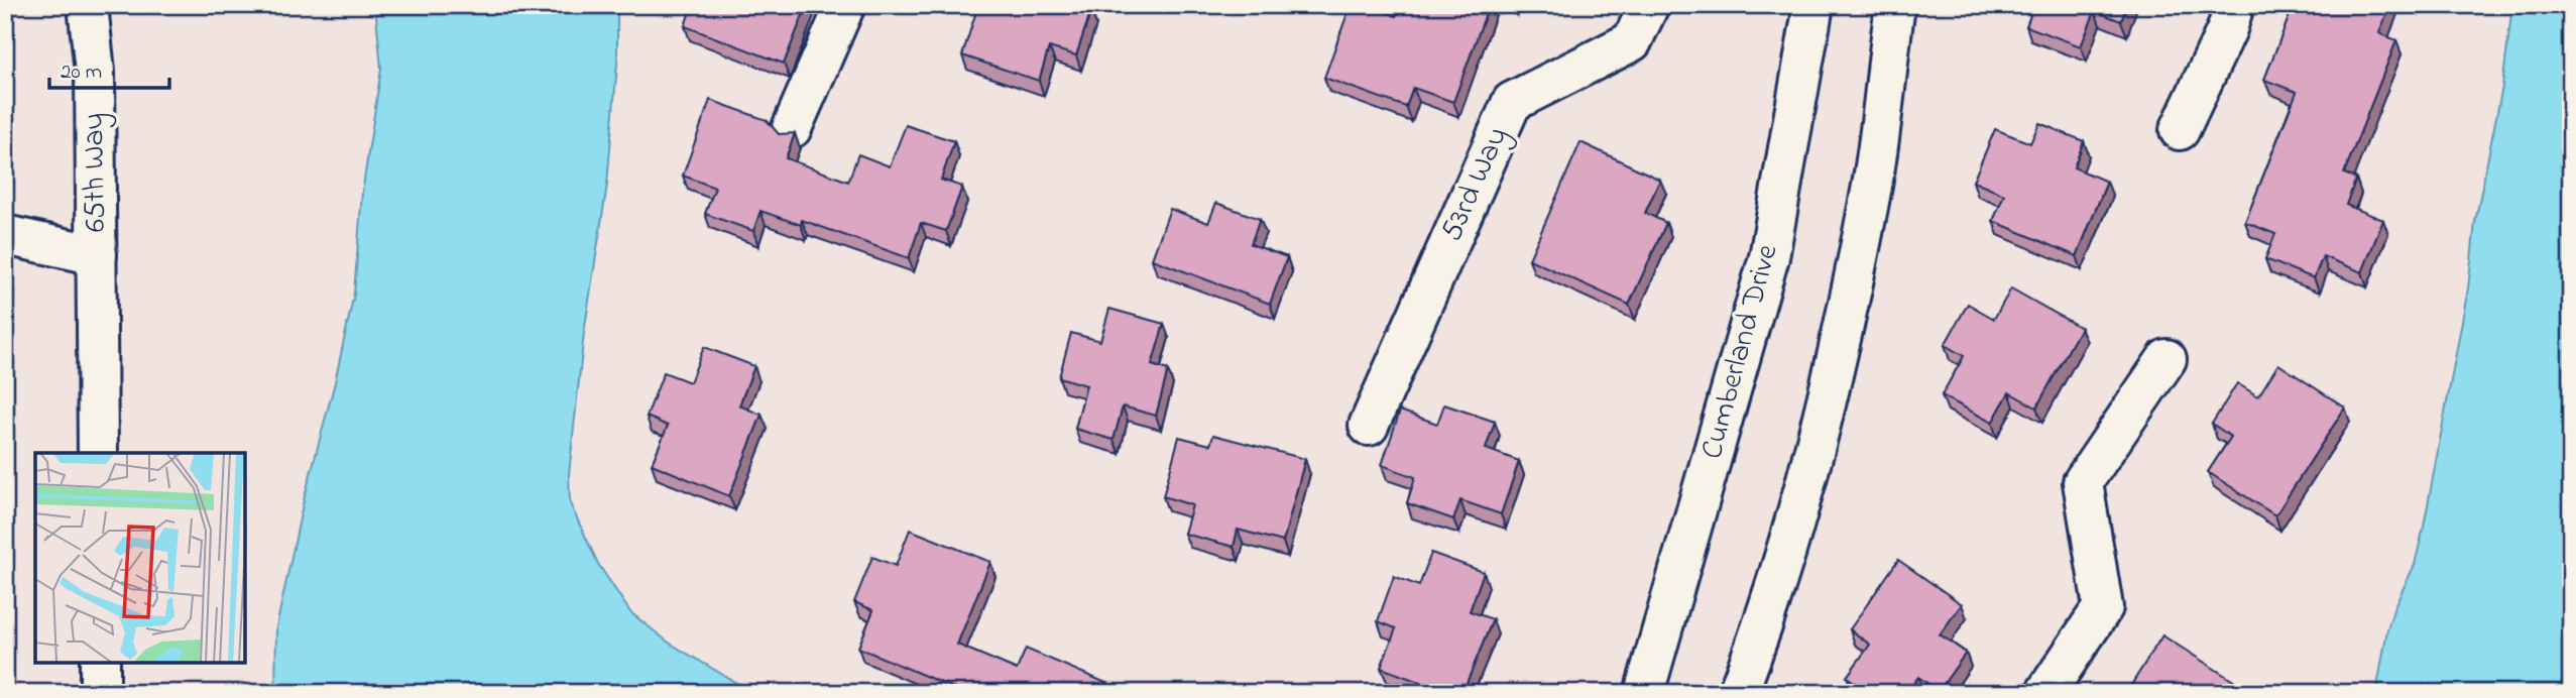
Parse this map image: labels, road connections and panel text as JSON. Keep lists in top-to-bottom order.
{
  "streets": {
    "street": ["65th Way", "53rd Way", "Cumberland Drive"]
  },
  "scale_bar": "20 m"
}
